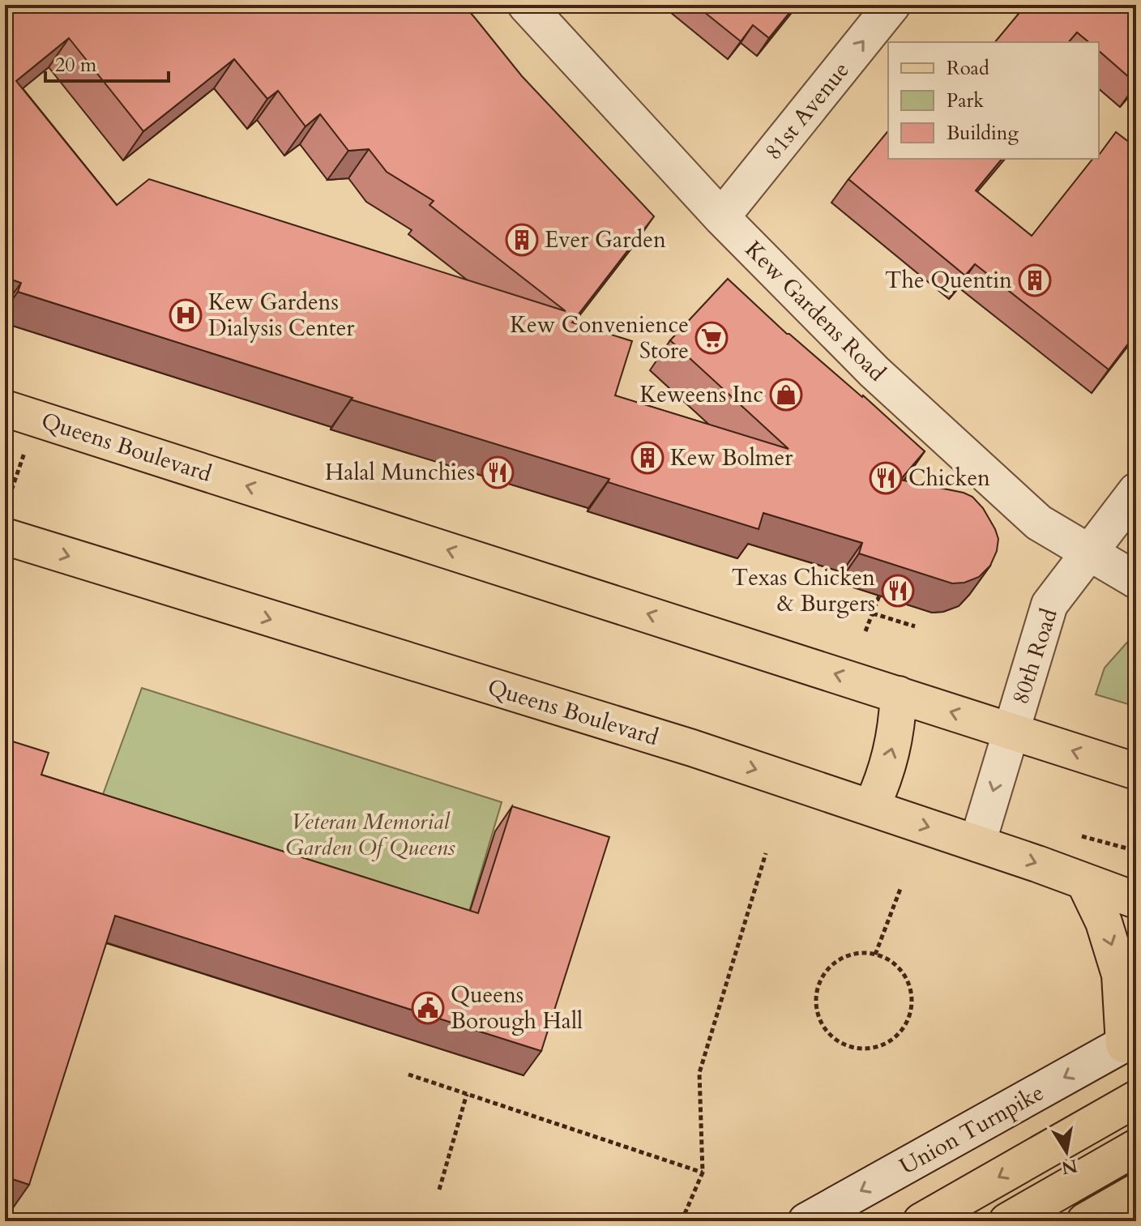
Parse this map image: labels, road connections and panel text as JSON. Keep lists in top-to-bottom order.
{
  "streets": {
    "main road": ["Queens Boulevard"],
    "street": [
      "81st Avenue",
      "Kew Gardens Road",
      "80th Road",
      "Union Turnpike"
    ]
  },
  "crossings": [
    ["81st Avenue", "Kew Gardens Road"],
    ["Kew Gardens Road", "80th Road"],
    ["Queens Boulevard", "80th Road"]
  ],
  "one_way": ["81st Avenue", "Union Turnpike"],
  "parks": ["Veteran Memorial Garden Of Queens"],
  "places": {
    "building": ["Ever Garden", "The Quentin", "Kew Bolmer"],
    "hospital": ["Kew Gardens Dialysis Center"],
    "supermarket": ["Kew Convenience Store"],
    "shop": ["Keweens Inc"],
    "restaurant": ["Halal Munchies", "Chicken", "Texas Chicken & Burgers"],
    "public building": ["Queens Borough Hall"]
  },
  "legend": ["Road", "Park", "Building"],
  "scale_bar": "20 m",
  "north": "bottom"
}
